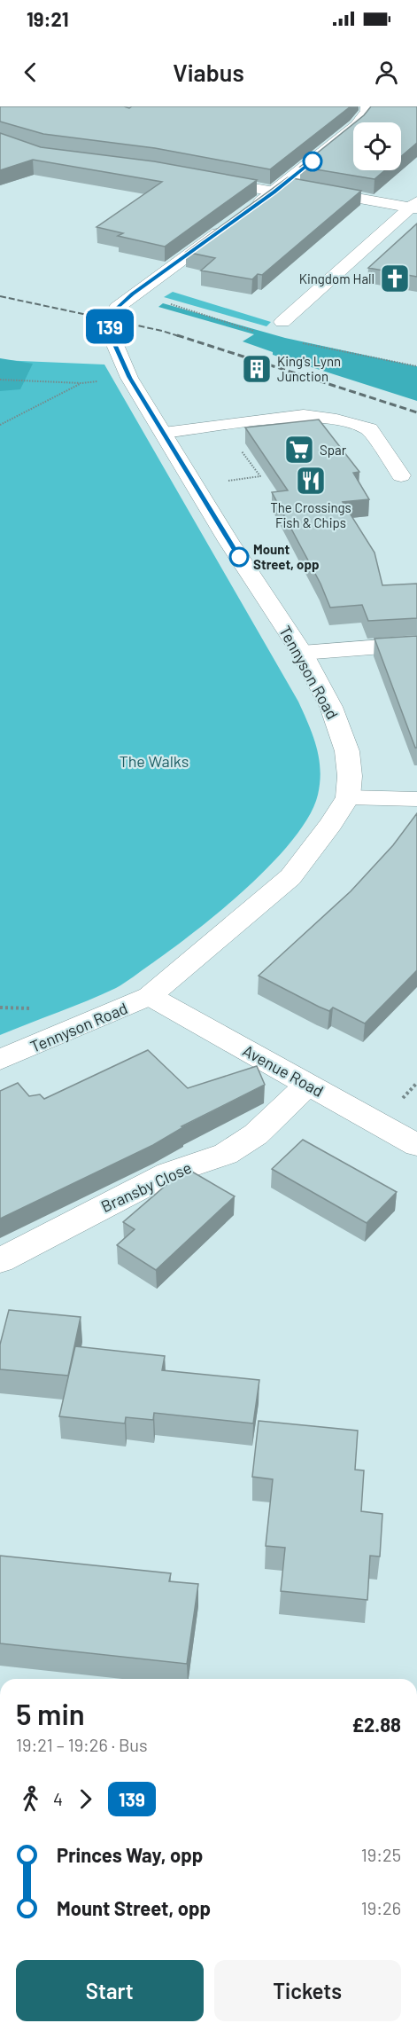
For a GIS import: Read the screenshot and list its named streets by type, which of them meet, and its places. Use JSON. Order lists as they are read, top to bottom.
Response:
{
  "streets": {
    "main road": ["Tennyson Road", "Avenue Road", "Bransby Close"]
  },
  "crossings": [
    ["Tennyson Road", "Avenue Road"],
    ["Avenue Road", "Bransby Close"]
  ],
  "parks": ["The Walks"],
  "places": {
    "church": ["Kingdom Hall"],
    "building": ["King's Lynn Junction"],
    "supermarket": ["Spar"],
    "restaurant": ["The Crossings Fish & Chips"],
    "other": ["Mount Street, opp"]
  },
  "lines": ["bus line 139"],
  "page": {
    "status": "19:21",
    "header": "Viabus",
    "on_map": "139",
    "heading": ["5 min", "19:21 – 19:26 · Bus", "£2.88"],
    "legs": ["4", "139"],
    "list": [
      {
        "name": "Princes Way, opp",
        "value": "19:25"
      },
      {
        "name": "Mount Street, opp",
        "value": "19:26"
      }
    ],
    "buttons": ["Start", "Tickets"]
  }
}
